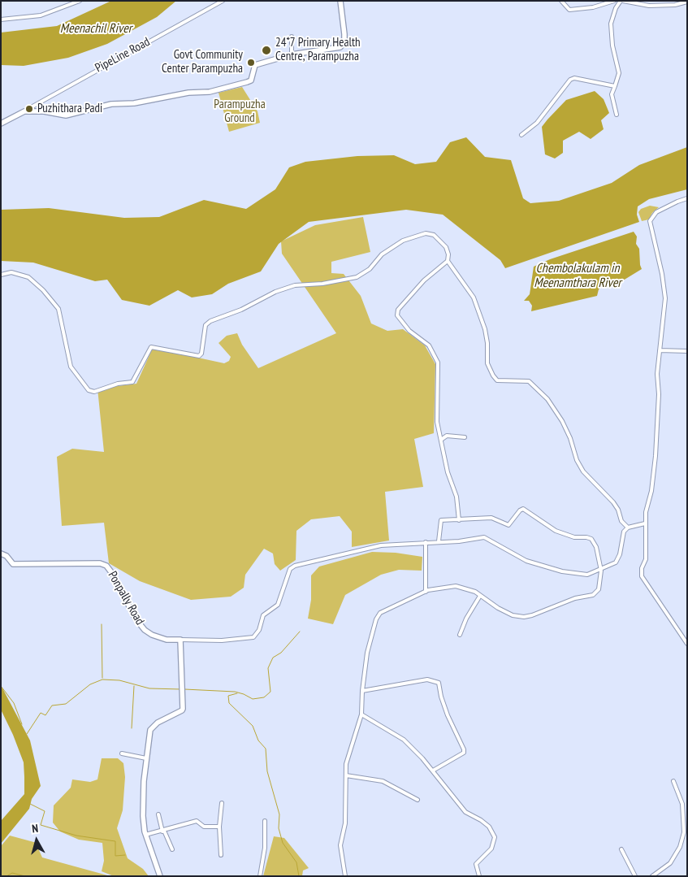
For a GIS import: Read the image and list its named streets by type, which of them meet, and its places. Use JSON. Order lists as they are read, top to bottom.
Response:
{
  "streets": {
    "main road": ["Ponpally Road"],
    "street": ["PipeLine Road"]
  },
  "water": ["Meenachil River", "Chembolakulam in Meenamthara River"],
  "parks": ["Parampuzha Ground"],
  "places": ["24*7 Primary Health Centre, Parampuzha", "Govt Community Center Parampuzha", "Puzhithara Padi"],
  "north": "top"
}
